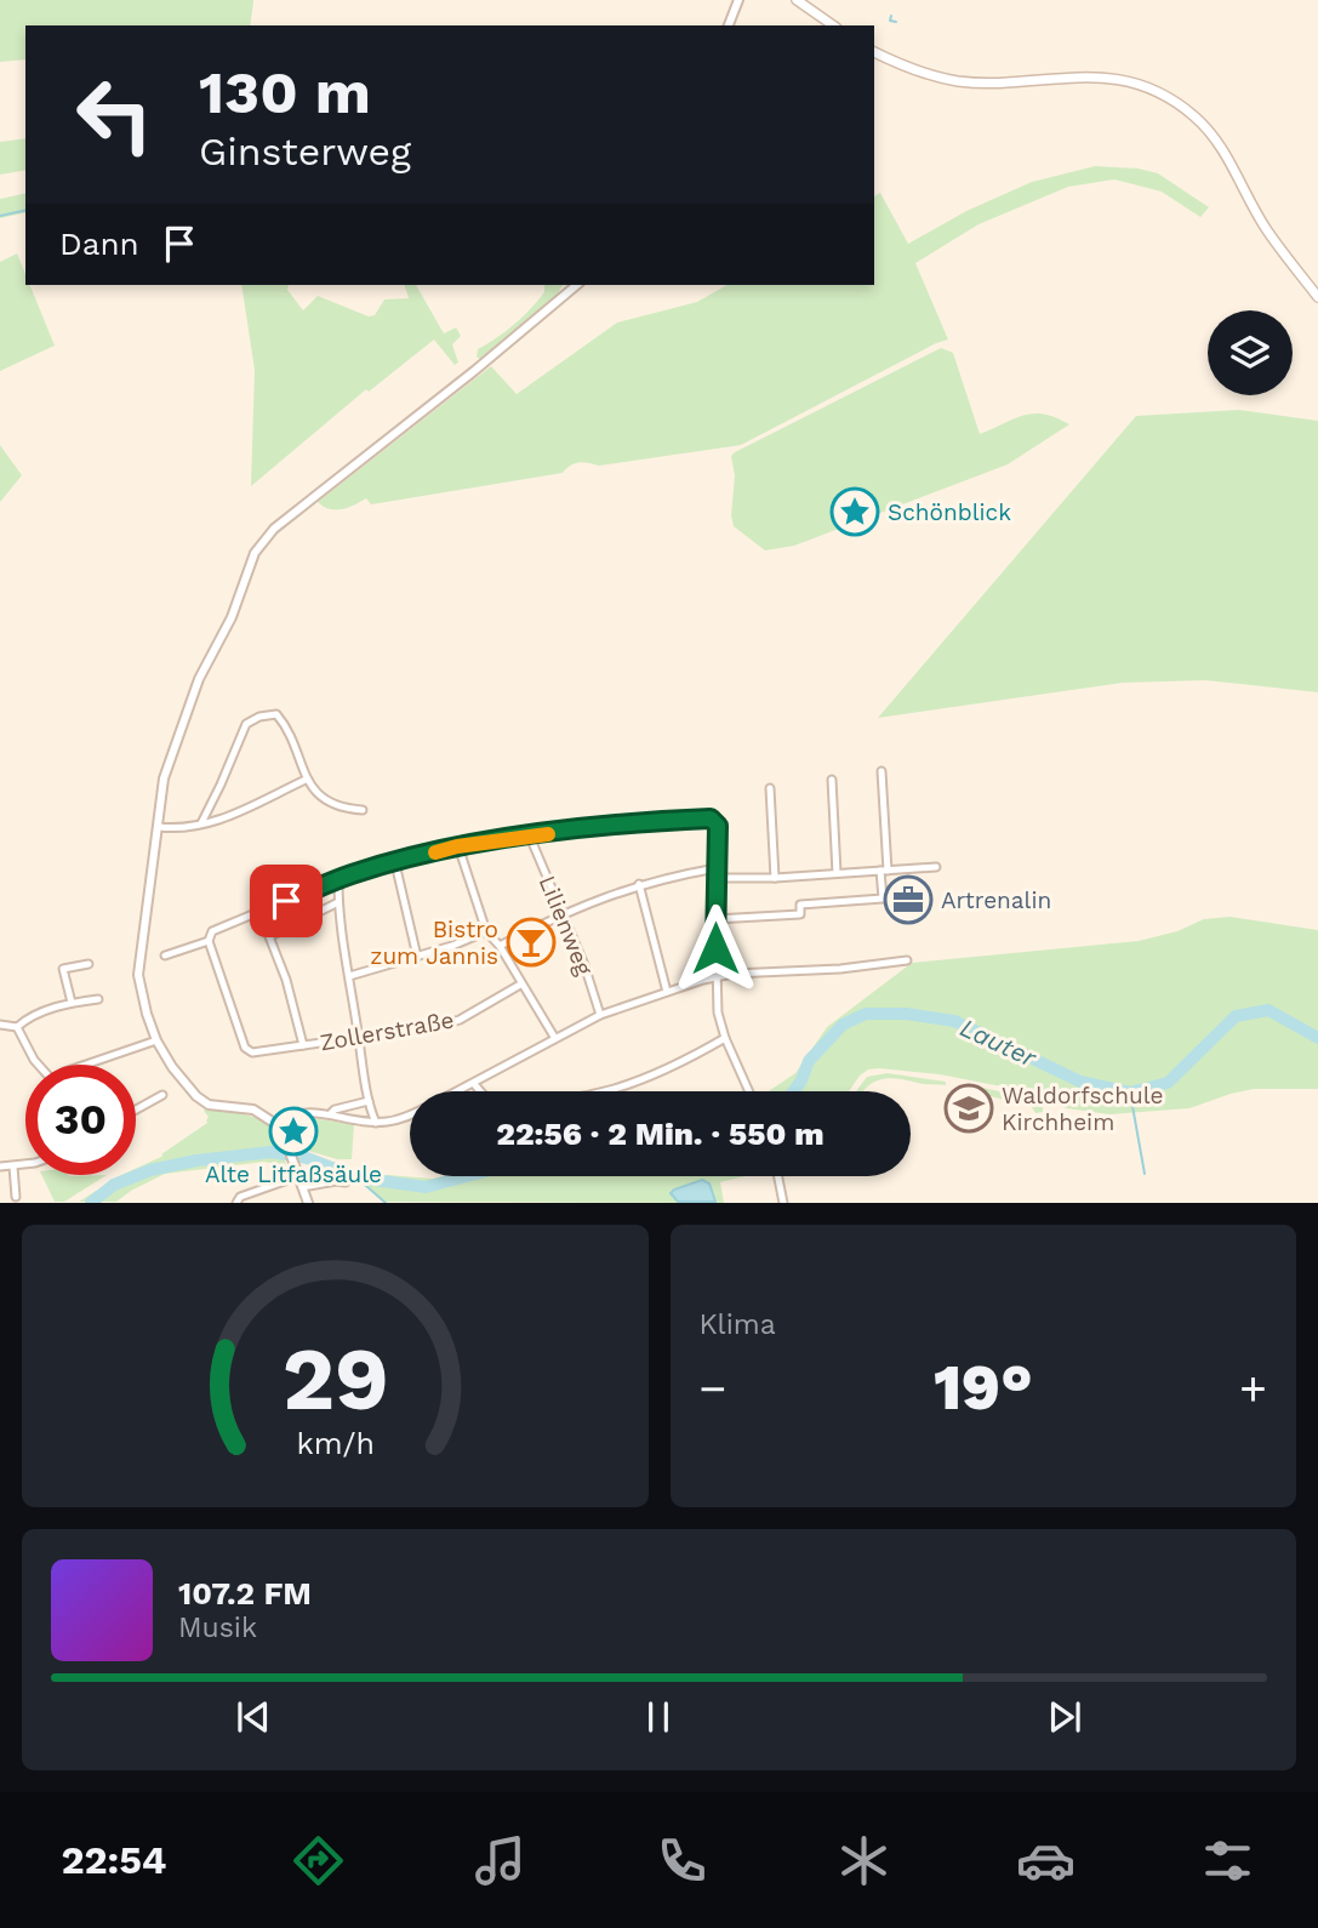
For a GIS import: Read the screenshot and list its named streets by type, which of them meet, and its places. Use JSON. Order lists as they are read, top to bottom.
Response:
{
  "streets": {
    "street": ["Lilienweg", "Zollerstraße"]
  },
  "water": ["Lauter"],
  "places": {
    "place": ["Schönblick", "Alte Litfaßsäule"],
    "office": ["Artrenalin"],
    "bar": ["Bistro zum Jannis"],
    "school or university": ["Waldorfschule Kirchheim"]
  },
  "page": {
    "turn": ["130 m", "Ginsterweg"],
    "then": "Dann",
    "limit": "30",
    "trip": "22:56 · 2 Min. · 550 m",
    "tile": "Klima",
    "heat": ["−", "19°", "+"],
    "song": ["107.2 FM", "Musik"],
    "tabs": "22:54",
    "gauge": ["29", "km/h"]
  }
}
